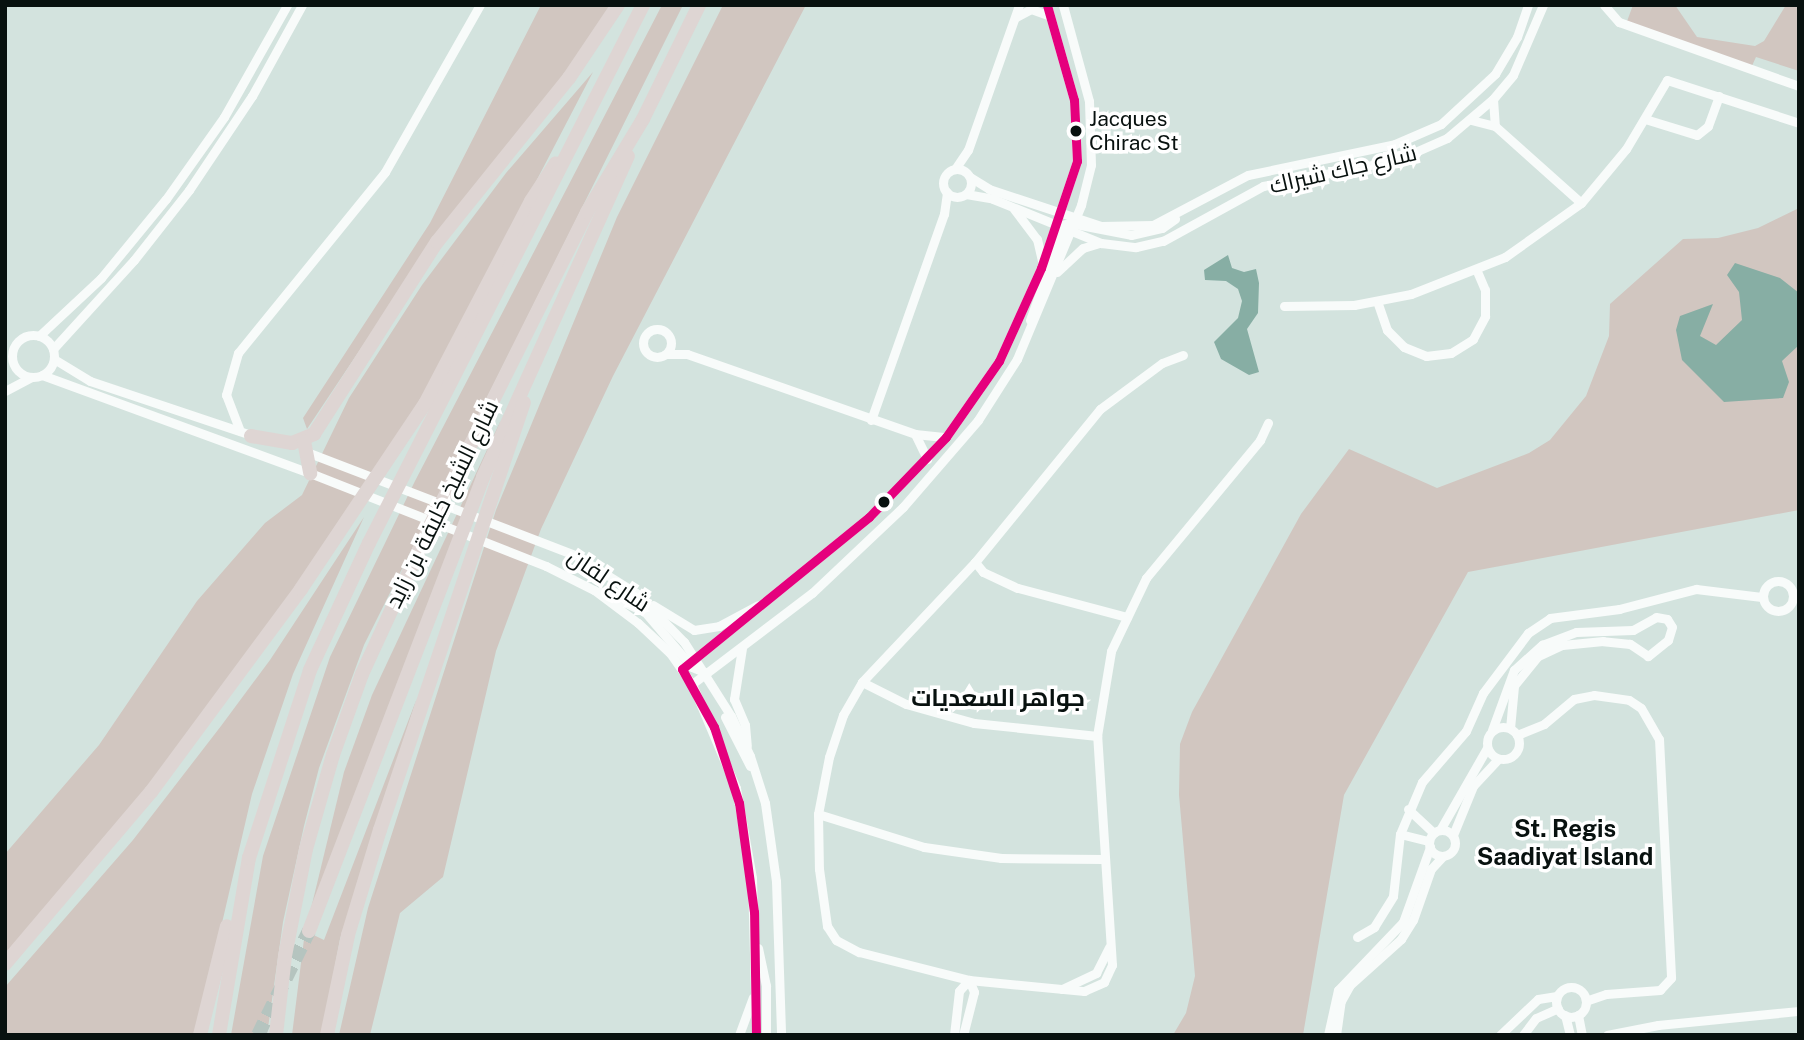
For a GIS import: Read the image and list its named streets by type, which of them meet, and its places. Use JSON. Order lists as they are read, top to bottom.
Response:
{
  "streets": {
    "highway": ["شارع الشيخ خليفة بن زايد"],
    "street": ["شارع جاك شيراك", "شارع لفان"]
  },
  "districts": ["جواهر السعديات", "St. Regis Saadiyat Island"],
  "places": ["Jacques Chirac St"]
}
